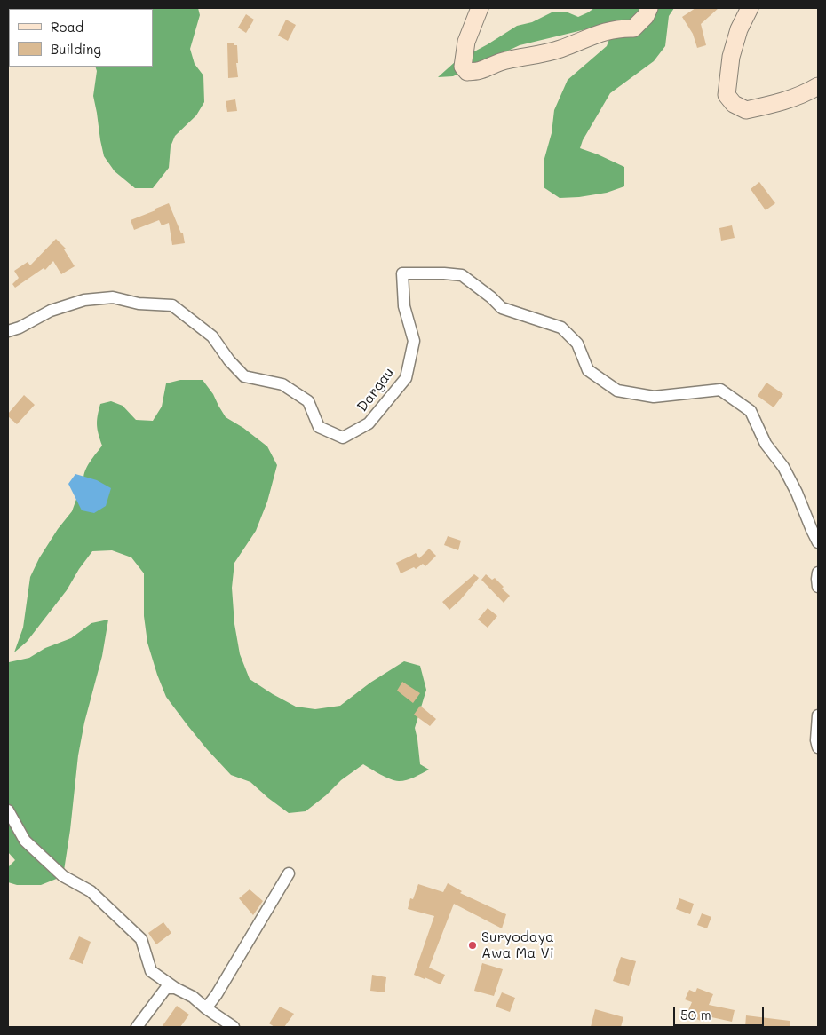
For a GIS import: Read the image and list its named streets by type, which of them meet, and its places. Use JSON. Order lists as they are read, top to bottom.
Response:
{
  "streets": {
    "street": ["Dargau"]
  },
  "places": ["Suryodaya Awa Ma Vi"],
  "legend": ["Road", "Building"],
  "scale_bar": "50 m"
}
